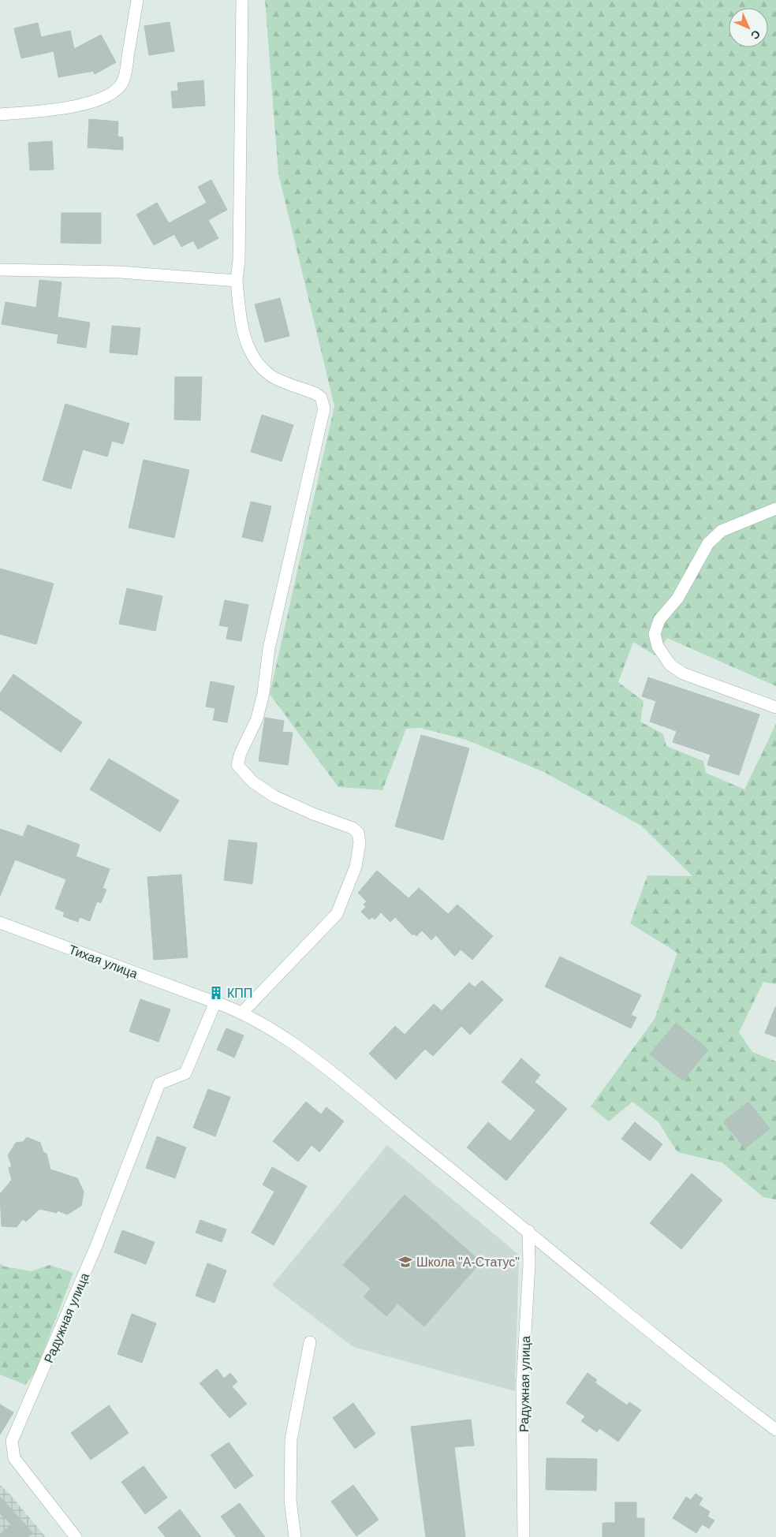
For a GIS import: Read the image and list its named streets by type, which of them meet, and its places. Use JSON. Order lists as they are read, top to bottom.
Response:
{
  "streets": {
    "street": ["Тихая улица", "Радужная улица"]
  },
  "crossings": [
    ["Тихая улица", "Радужная улица"]
  ],
  "places": {
    "building": ["КПП"],
    "school or university": ["Школа \"А-Статус\""]
  },
  "north": "bottom right"
}
